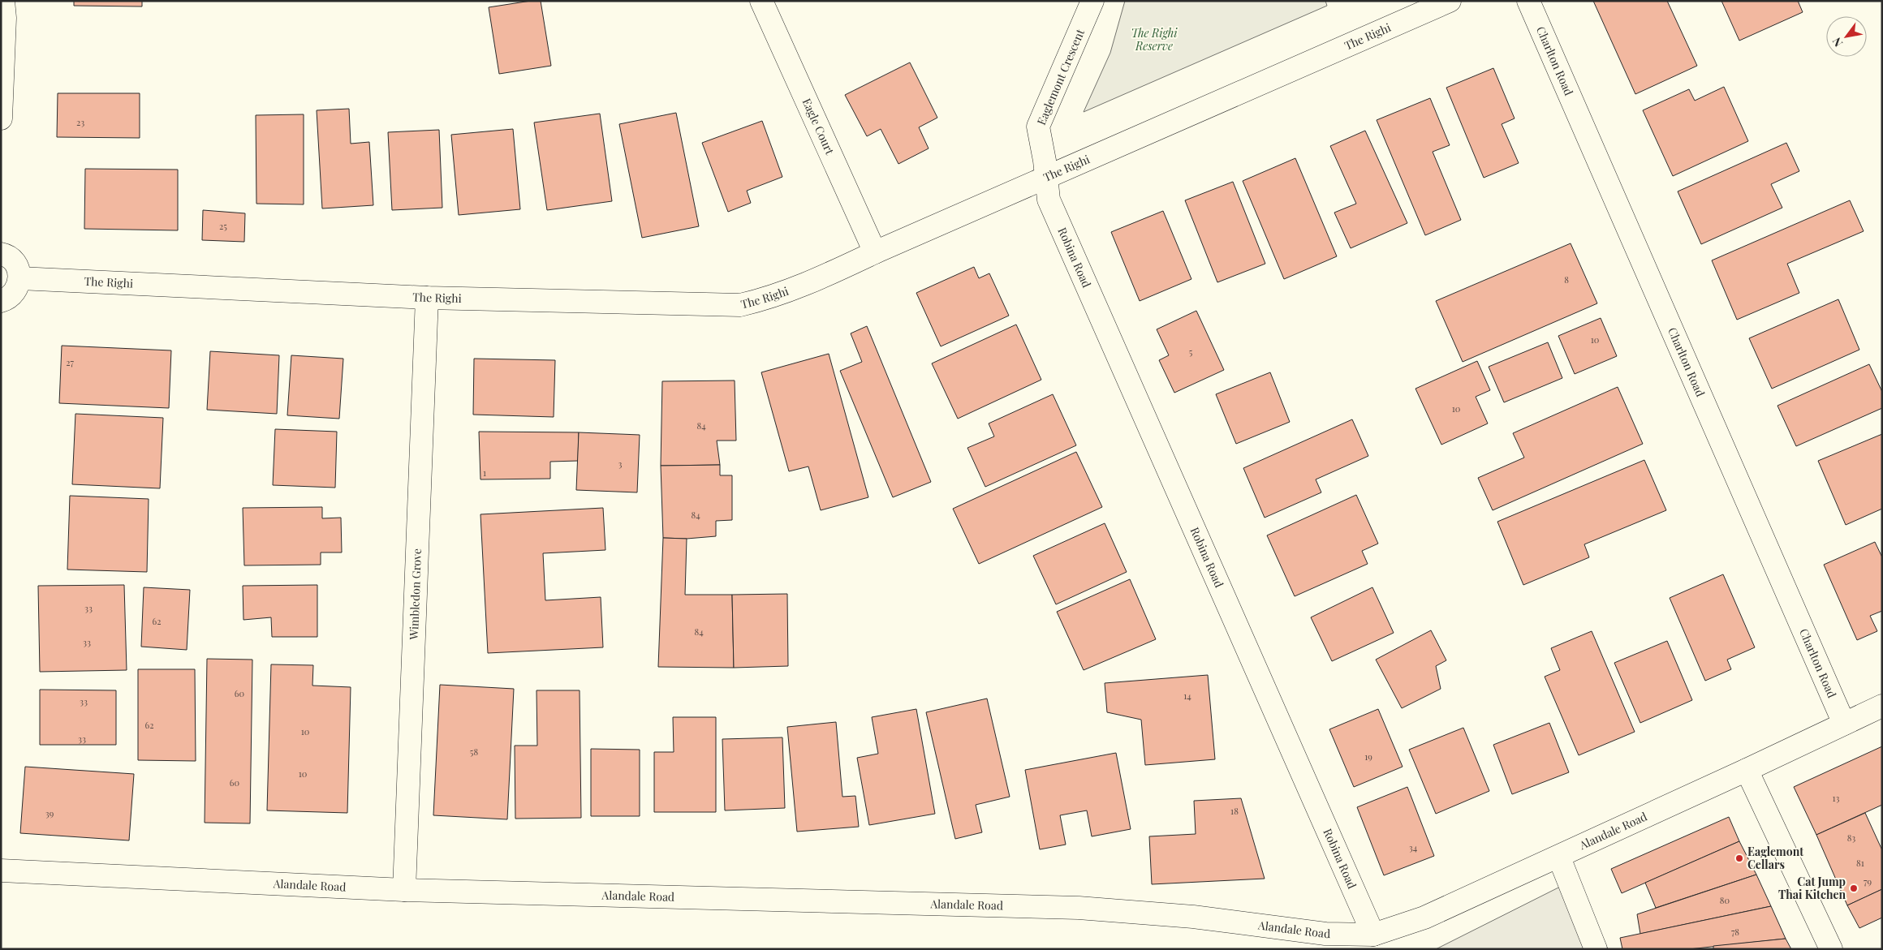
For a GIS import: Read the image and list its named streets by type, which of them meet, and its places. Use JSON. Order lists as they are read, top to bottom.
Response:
{
  "streets": {
    "street": [
      "The Righi",
      "Charlton Road",
      "Eaglemont Crescent",
      "Eagle Court",
      "Robina Road",
      "Wimbledon Grove",
      "Alandale Road"
    ]
  },
  "crossings": [
    ["The Righi", "Eaglemont Crescent"],
    ["The Righi", "Eagle Court"],
    ["The Righi", "Robina Road"],
    ["The Righi", "Wimbledon Grove"],
    ["Charlton Road", "Alandale Road"],
    ["Eaglemont Crescent", "Robina Road"],
    ["Robina Road", "Alandale Road"],
    ["Wimbledon Grove", "Alandale Road"]
  ],
  "parks": ["The Righi Reserve"],
  "places": ["Eaglemont Cellars", "Cat Jump Thai Kitchen"],
  "house_numbers": [
    "23",
    "25",
    "8",
    "10",
    "5",
    "27",
    "10",
    "84",
    "3",
    "1",
    "84",
    "33",
    "62",
    "84",
    "33",
    "60",
    "14",
    "33",
    "62",
    "10",
    "33",
    "58",
    "19",
    "10",
    "60",
    "13",
    "18",
    "39",
    "83",
    "34",
    "81",
    "79",
    "80",
    "78"
  ],
  "north": "bottom left"
}
